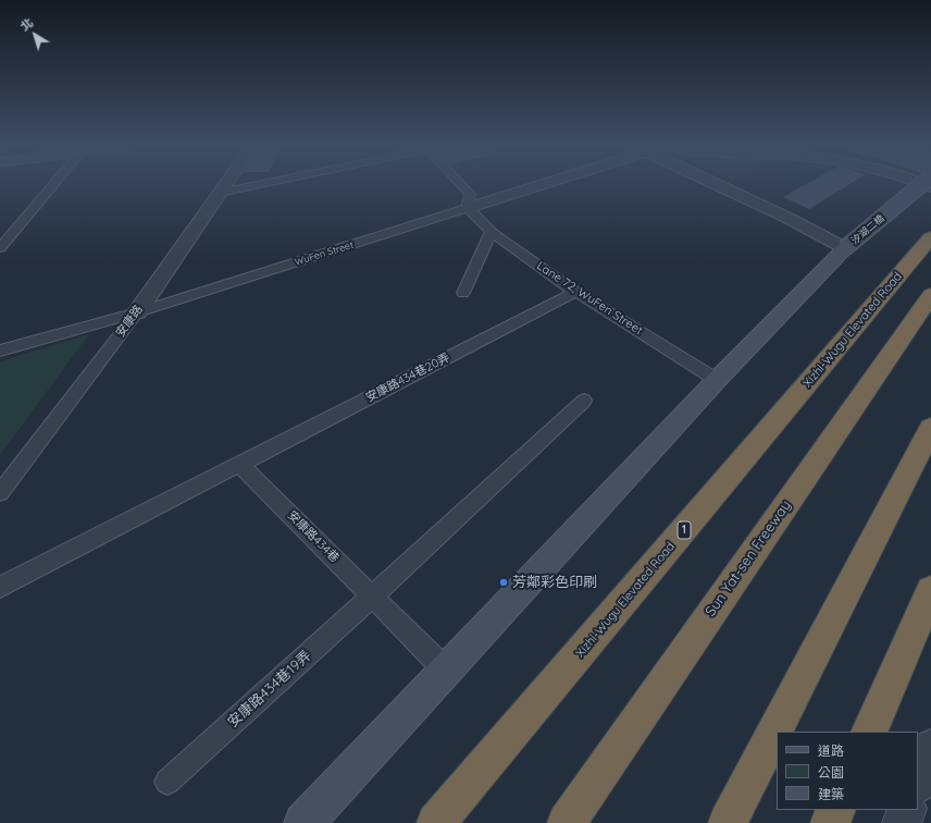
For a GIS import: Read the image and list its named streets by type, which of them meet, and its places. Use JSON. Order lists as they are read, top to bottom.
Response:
{
  "streets": {
    "highway": ["Xizhi-Wugu Elevated Road", "1", "Sun Yat-sen Freeway"],
    "street": ["汐湖二橋", "WuFen Street", "安康路"],
    "lane": [
      "Lane 72, WuFen Street",
      "安康路434巷20弄",
      "安康路434巷",
      "安康路434巷19弄"
    ]
  },
  "crossings": [
    ["汐湖二橋", "Lane 72, WuFen Street"],
    ["汐湖二橋", "安康路434巷"],
    ["WuFen Street", "Lane 72, WuFen Street"],
    ["WuFen Street", "安康路"],
    ["Lane 72, WuFen Street", "安康路434巷20弄"],
    ["安康路434巷20弄", "安康路434巷"],
    ["安康路434巷", "安康路434巷19弄"]
  ],
  "places": ["芳鄰彩色印刷"],
  "legend": ["道路", "公園", "建築"],
  "north": "top left"
}
